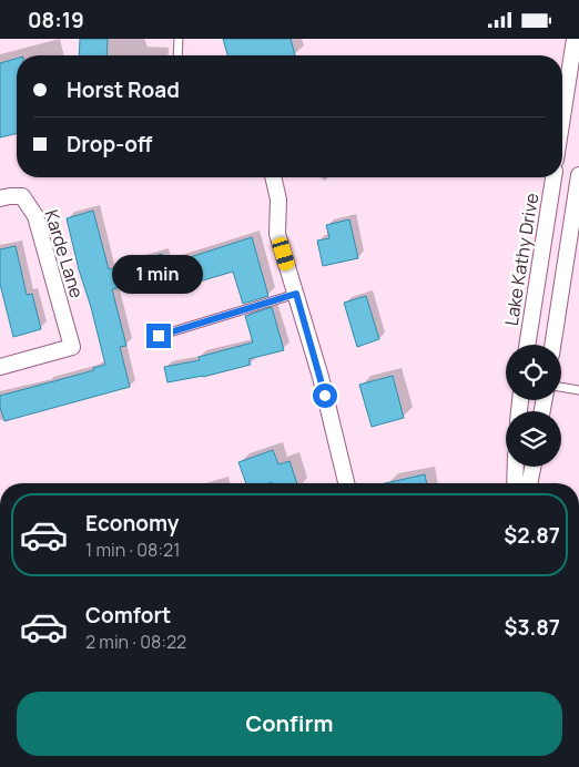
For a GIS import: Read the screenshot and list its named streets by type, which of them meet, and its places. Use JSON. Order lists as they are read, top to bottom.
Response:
{
  "streets": {
    "street": ["Karde Lane", "Lake Kathy Drive"]
  },
  "page": {
    "status": "08:19",
    "banner": ["Horst Road", "Drop-off"],
    "bubble": "1 min",
    "list": [
      {
        "name": "Economy",
        "note": "1 min · 08:21",
        "value": "$2.87"
      },
      {
        "name": "Comfort",
        "note": "2 min · 08:22",
        "value": "$3.87"
      }
    ],
    "buttons": "Confirm"
  }
}
